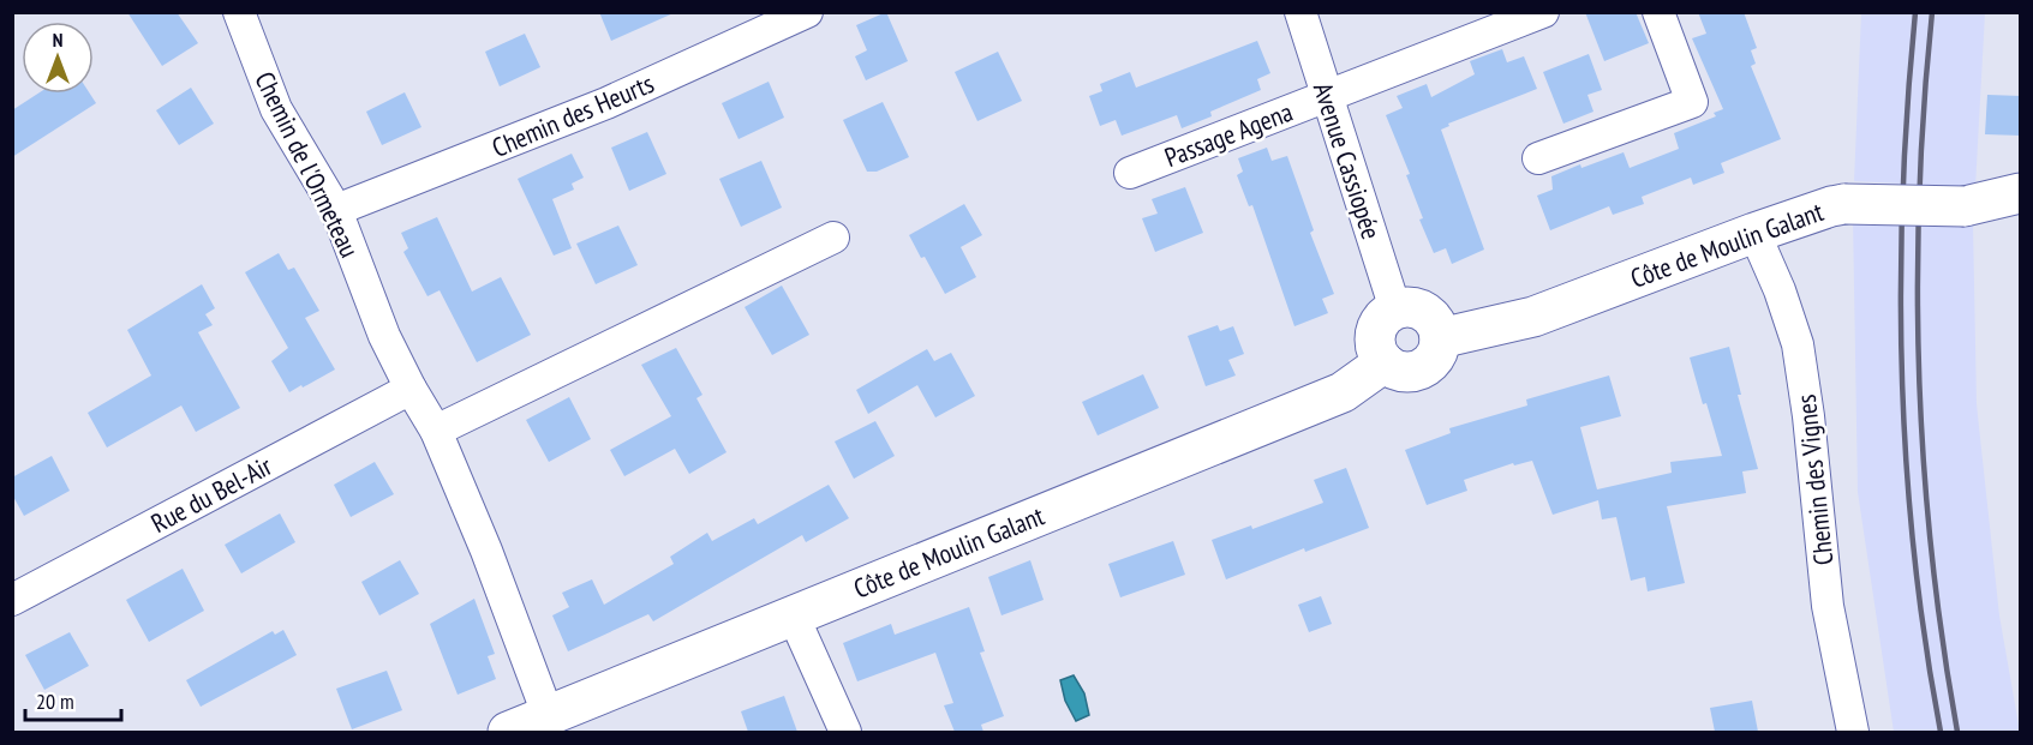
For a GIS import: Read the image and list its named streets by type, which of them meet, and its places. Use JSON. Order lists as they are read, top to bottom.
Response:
{
  "streets": {
    "street": [
      "Chemin des Heurts",
      "Passage Agena",
      "Avenue Cassiopée",
      "Chemin de l'Ormeteau",
      "Côte de Moulin Galant",
      "Chemin des Vignes",
      "Rue du Bel-Air"
    ]
  },
  "crossings": [
    ["Chemin des Heurts", "Chemin de l'Ormeteau"],
    ["Passage Agena", "Avenue Cassiopée"],
    ["Avenue Cassiopée", "Côte de Moulin Galant"],
    ["Chemin de l'Ormeteau", "Côte de Moulin Galant"],
    ["Chemin de l'Ormeteau", "Rue du Bel-Air"],
    ["Côte de Moulin Galant", "Chemin des Vignes"]
  ],
  "scale_bar": "20 m",
  "north": "top"
}
